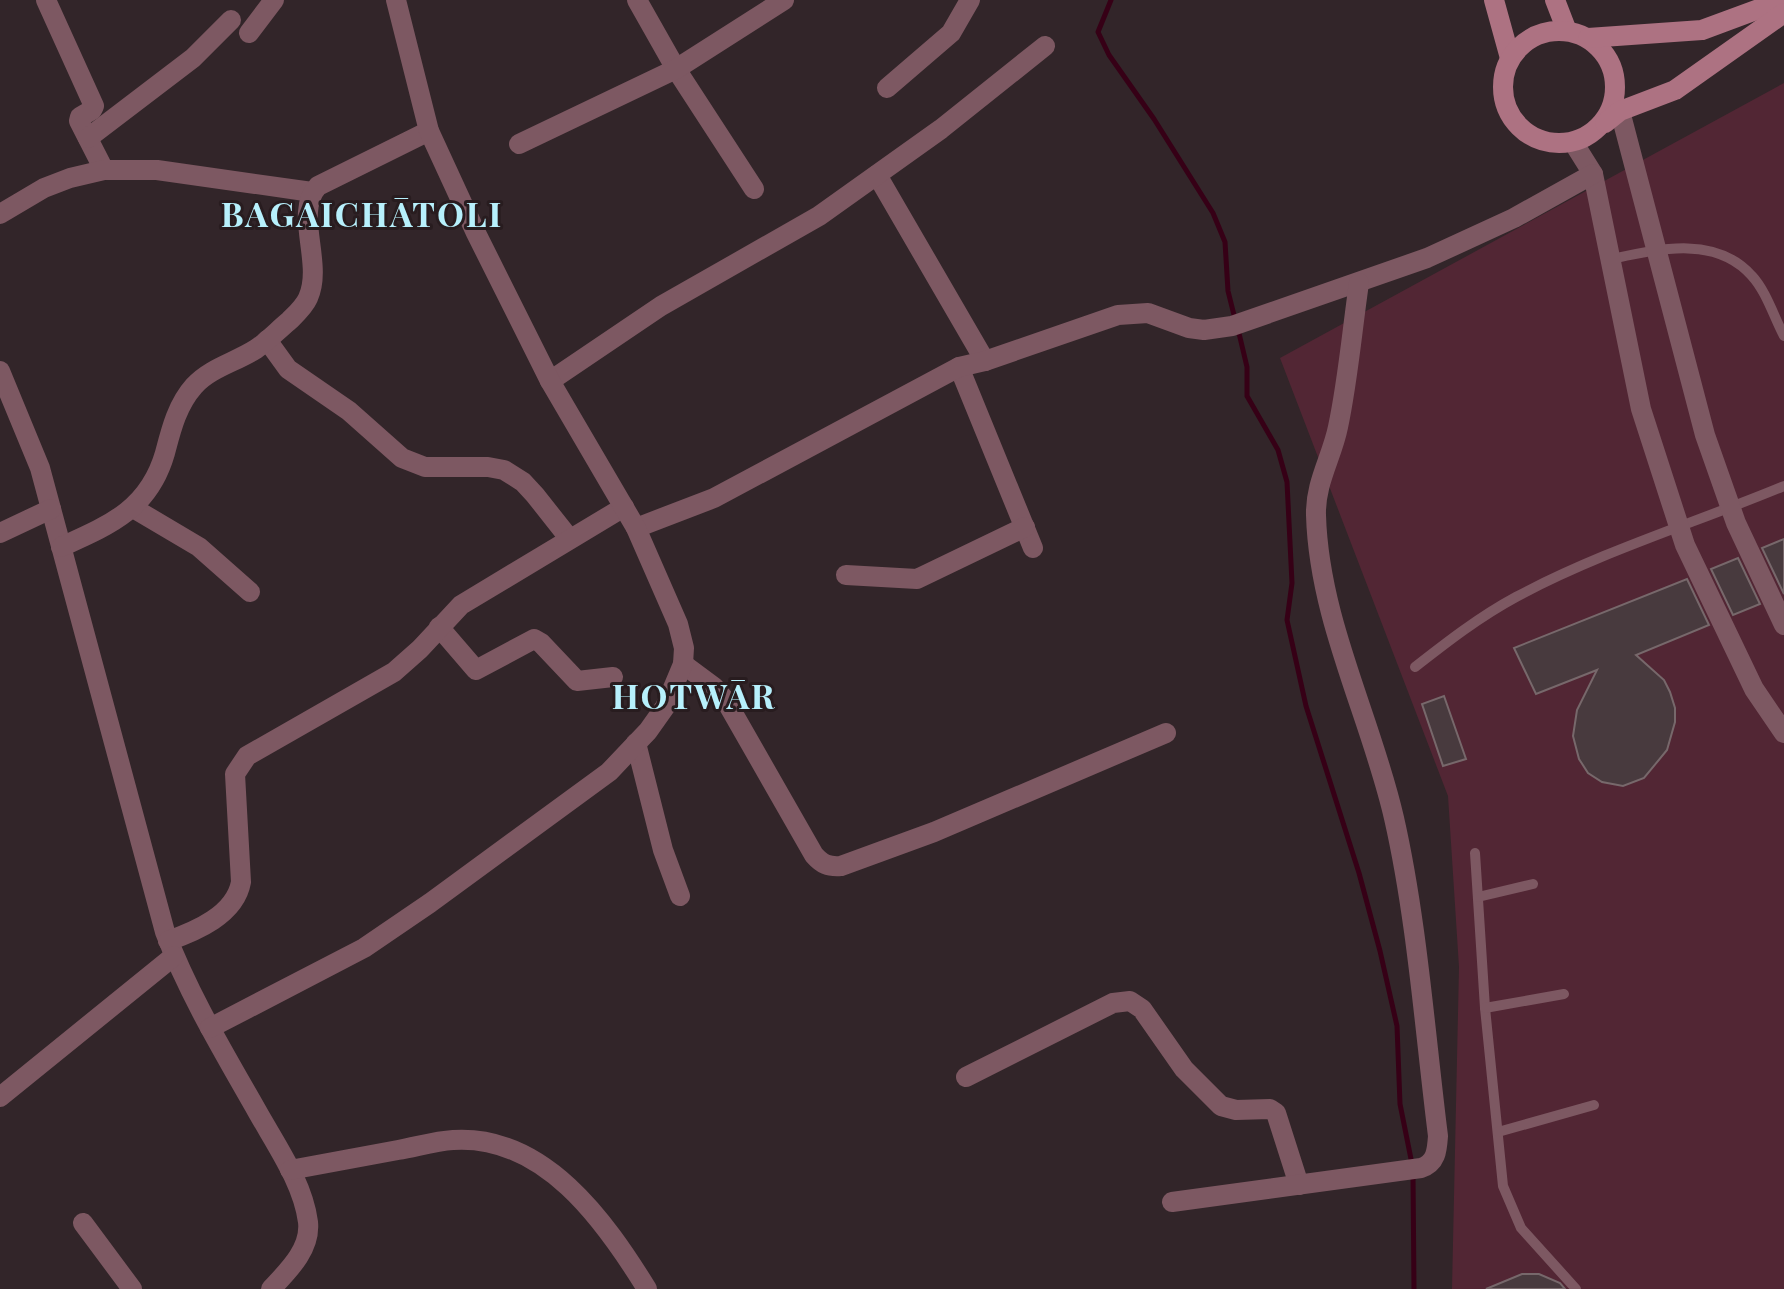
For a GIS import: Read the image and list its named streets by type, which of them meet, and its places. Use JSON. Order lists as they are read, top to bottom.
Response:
{
  "districts": ["BAGAICHĀTOLI", "HOTWĀR"]
}
